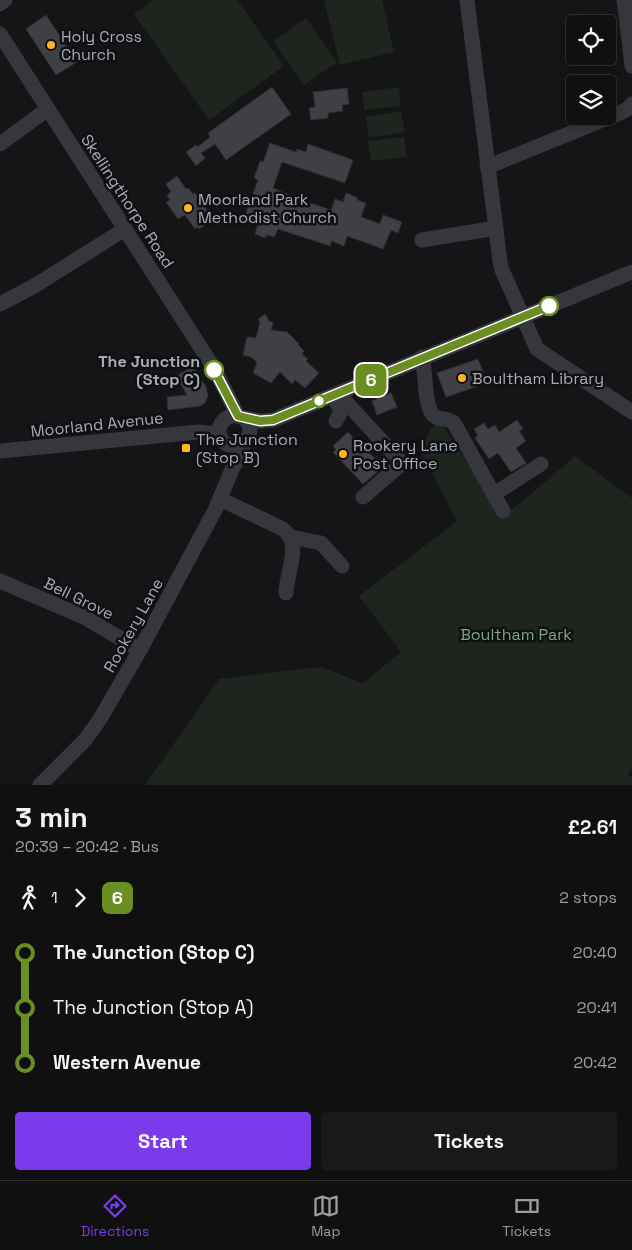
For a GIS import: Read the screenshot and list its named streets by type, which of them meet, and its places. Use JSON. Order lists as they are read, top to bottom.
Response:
{
  "streets": {
    "street": [
      "Skellingthorpe Road",
      "Moorland Avenue",
      "Bell Grove",
      "Rookery Lane"
    ]
  },
  "crossings": [
    ["Skellingthorpe Road", "Moorland Avenue"],
    ["Bell Grove", "Rookery Lane"]
  ],
  "parks": ["Boultham Park"],
  "places": {
    "other": [
      "Holy Cross Church",
      "Moorland Park Methodist Church",
      "The Junction (Stop C)",
      "Boultham Library",
      "Rookery Lane Post Office"
    ],
    "transit": ["The Junction (Stop B)"]
  },
  "lines": ["bus line 6"],
  "page": {
    "on_map": "6",
    "heading": ["3 min", "20:39 – 20:42 · Bus", "£2.61"],
    "legs": ["1", "6", "2 stops"],
    "list": [
      {
        "name": "The Junction (Stop C)",
        "value": "20:40"
      },
      {
        "name": "The Junction (Stop A)",
        "value": "20:41"
      },
      {
        "name": "Western Avenue",
        "value": "20:42"
      }
    ],
    "buttons": ["Start", "Tickets"],
    "tabs": ["Directions", "Map", "Tickets"]
  }
}
